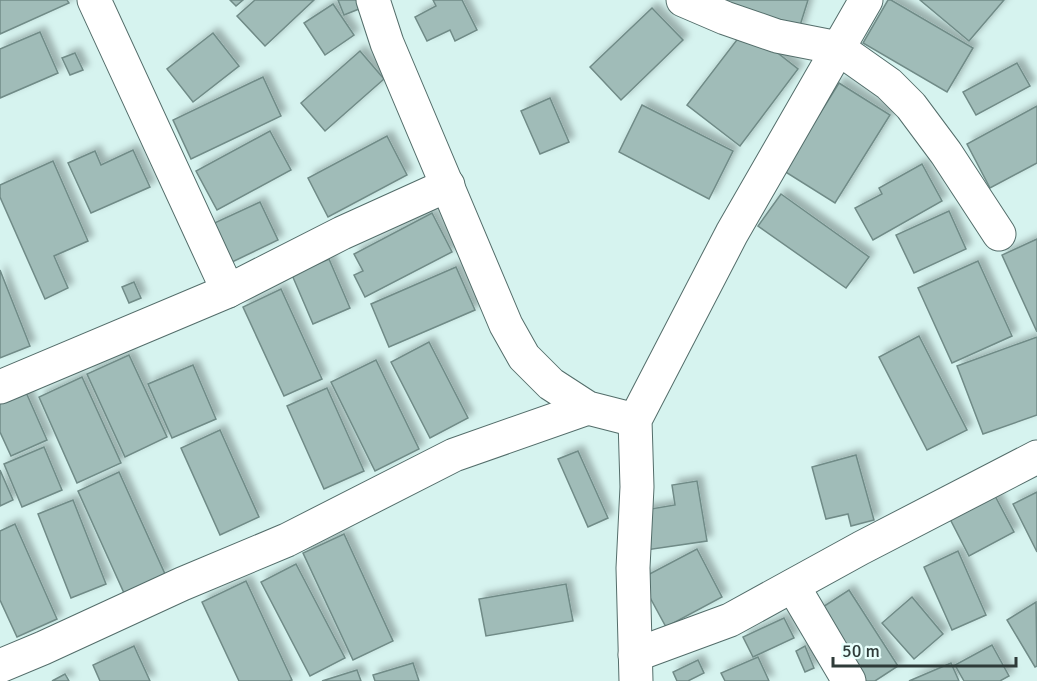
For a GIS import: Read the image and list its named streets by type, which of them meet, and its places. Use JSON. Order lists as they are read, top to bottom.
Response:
{
  "scale_bar": "50 m"
}
